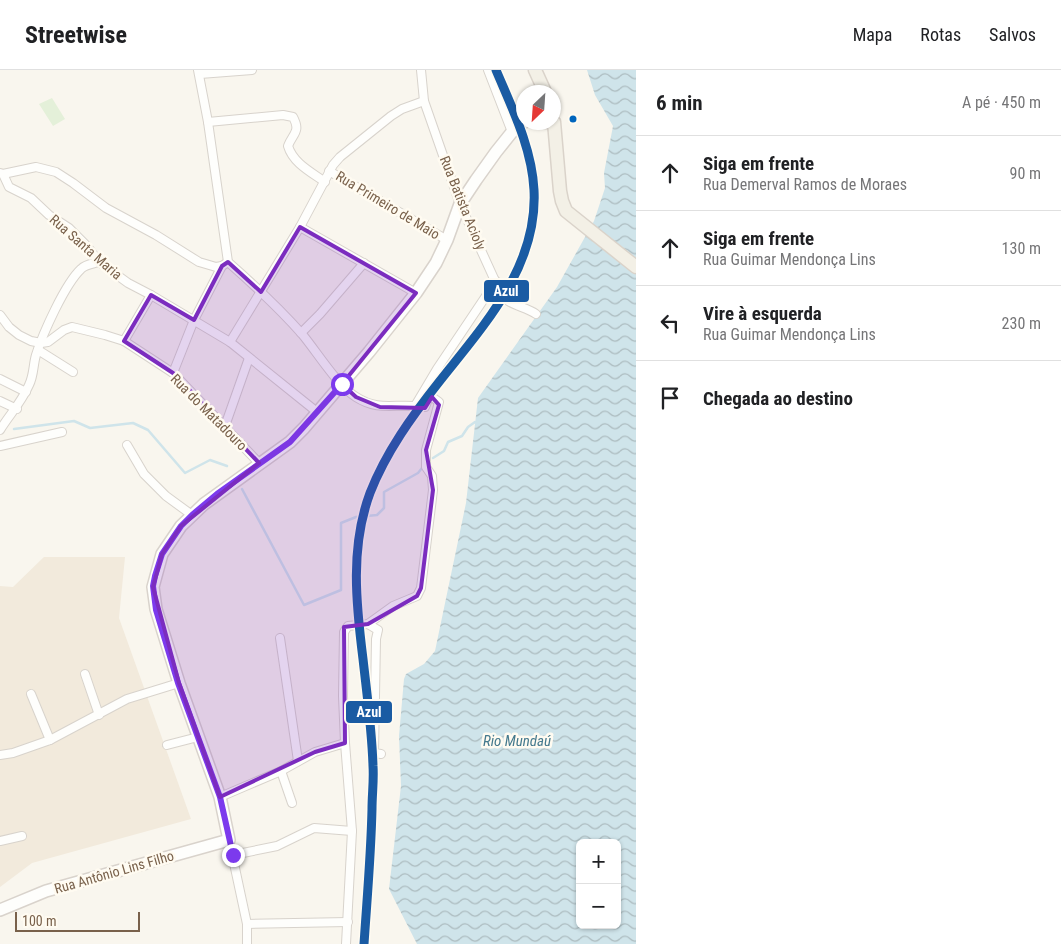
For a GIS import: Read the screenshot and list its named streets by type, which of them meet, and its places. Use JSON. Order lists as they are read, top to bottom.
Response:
{
  "streets": {
    "street": [
      "Rua Batista Acioly",
      "Rua Primeiro de Maio",
      "Rua Santa Maria",
      "Rua do Matadouro",
      "Rua Antônio Lins Filho"
    ]
  },
  "water": ["Rio Mundaú"],
  "lines": ["transit line Azul"],
  "scale_bar": "100 m",
  "north": "bottom left",
  "page": {
    "header": "Streetwise",
    "nav": ["Mapa", "Rotas", "Salvos"],
    "heading": ["6 min", "A pé · 450 m"],
    "list": [
      ["Siga em frente", "Rua Demerval Ramos de Moraes", "90 m"],
      ["Siga em frente", "Rua Guimar Mendonça Lins", "130 m"],
      ["Vire à esquerda", "Rua Guimar Mendonça Lins", "230 m"],
      "Chegada ao destino"
    ],
    "map_buttons": ["+", "−"],
    "scale": "100 m"
  }
}
